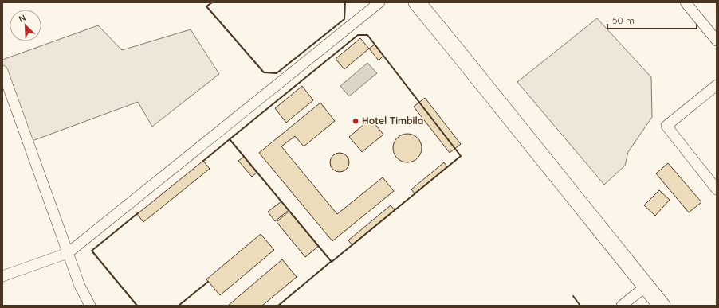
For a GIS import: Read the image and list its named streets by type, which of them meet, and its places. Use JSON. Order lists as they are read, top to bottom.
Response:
{
  "places": ["Hotel Timbila"],
  "scale_bar": "50 m",
  "north": "top left"
}
